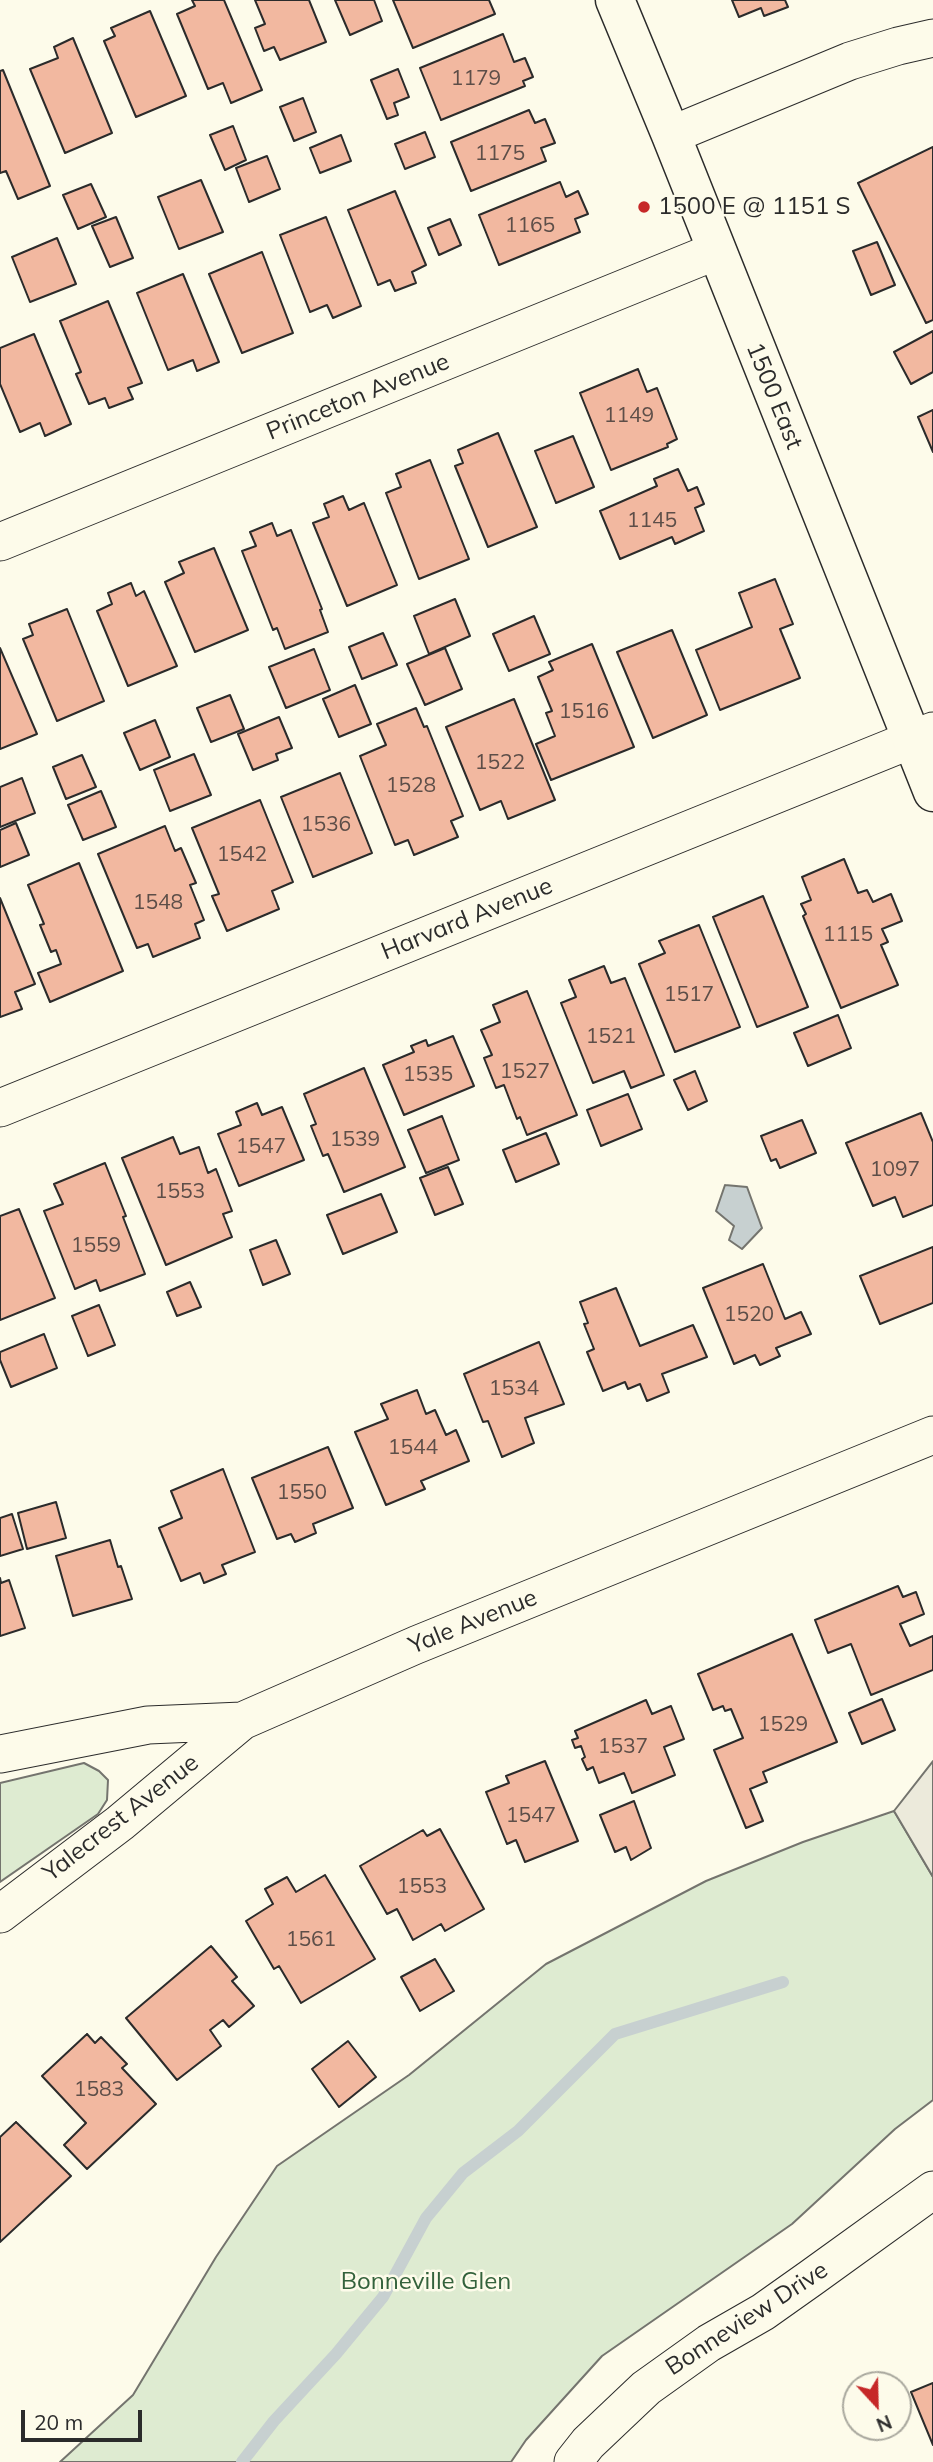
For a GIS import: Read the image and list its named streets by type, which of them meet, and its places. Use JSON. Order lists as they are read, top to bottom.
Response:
{
  "streets": {
    "street": [
      "1500 East",
      "Princeton Avenue",
      "Harvard Avenue",
      "Yale Avenue",
      "Yalecrest Avenue",
      "Bonneview Drive"
    ]
  },
  "crossings": [
    ["1500 East", "Princeton Avenue"],
    ["1500 East", "Harvard Avenue"],
    ["Yale Avenue", "Yalecrest Avenue"]
  ],
  "parks": ["Bonneville Glen"],
  "places": ["1500 E @ 1151 S"],
  "house_numbers": [
    "1179",
    "1175",
    "1165",
    "1149",
    "1145",
    "1516",
    "1522",
    "1528",
    "1536",
    "1542",
    "1548",
    "1115",
    "1517",
    "1521",
    "1527",
    "1535",
    "1539",
    "1547",
    "1097",
    "1553",
    "1559",
    "1520",
    "1534",
    "1544",
    "1550",
    "1529",
    "1537",
    "1547",
    "1553",
    "1561",
    "1583"
  ],
  "scale_bar": "20 m",
  "north": "bottom"
}
